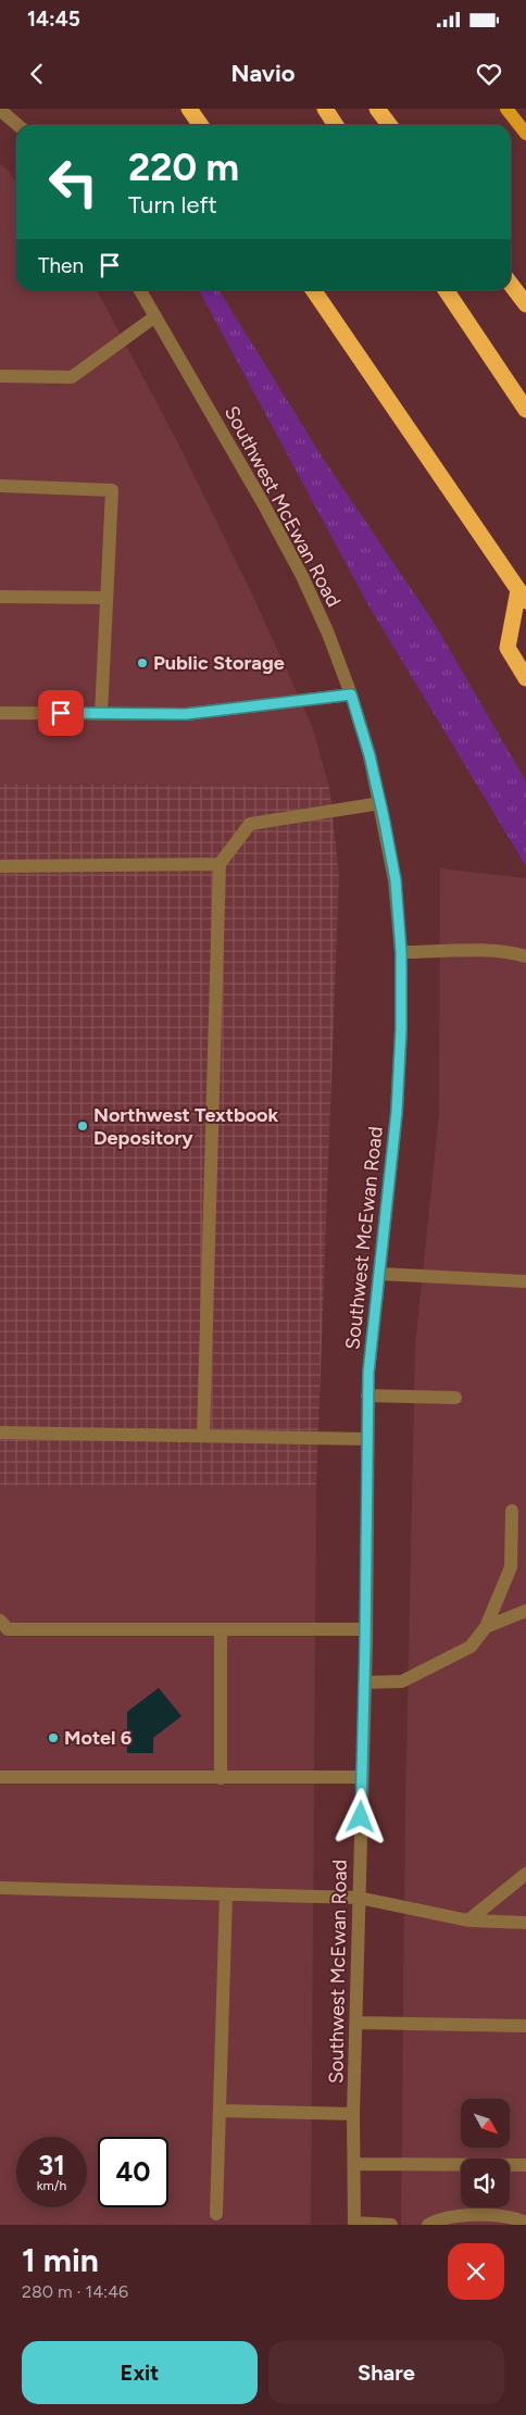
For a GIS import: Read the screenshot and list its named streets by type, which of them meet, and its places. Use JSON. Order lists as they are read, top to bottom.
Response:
{
  "streets": {
    "street": ["Southwest McEwan Road"]
  },
  "places": ["Public Storage", "Northwest Textbook Depository", "Motel 6"],
  "north": "bottom right",
  "page": {
    "status": "14:45",
    "header": "Navio",
    "turn": ["220 m", "Turn left"],
    "then": "Then",
    "speed": "31 km/h",
    "limit": "40",
    "heading": ["1 min", "280 m · 14:46"],
    "buttons": ["Exit", "Share"]
  }
}
